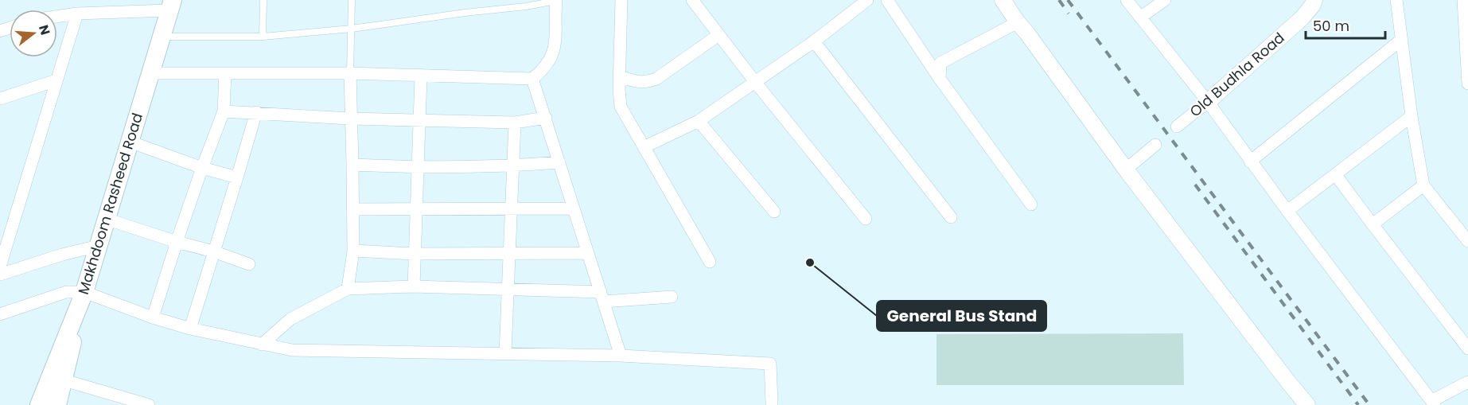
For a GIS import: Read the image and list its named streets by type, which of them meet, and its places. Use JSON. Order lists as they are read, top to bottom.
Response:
{
  "streets": {
    "main road": ["Makhdoom Rasheed Road"],
    "street": ["Old Budhla Road"]
  },
  "places": ["General Bus Stand"],
  "scale_bar": "50 m",
  "north": "right"
}
